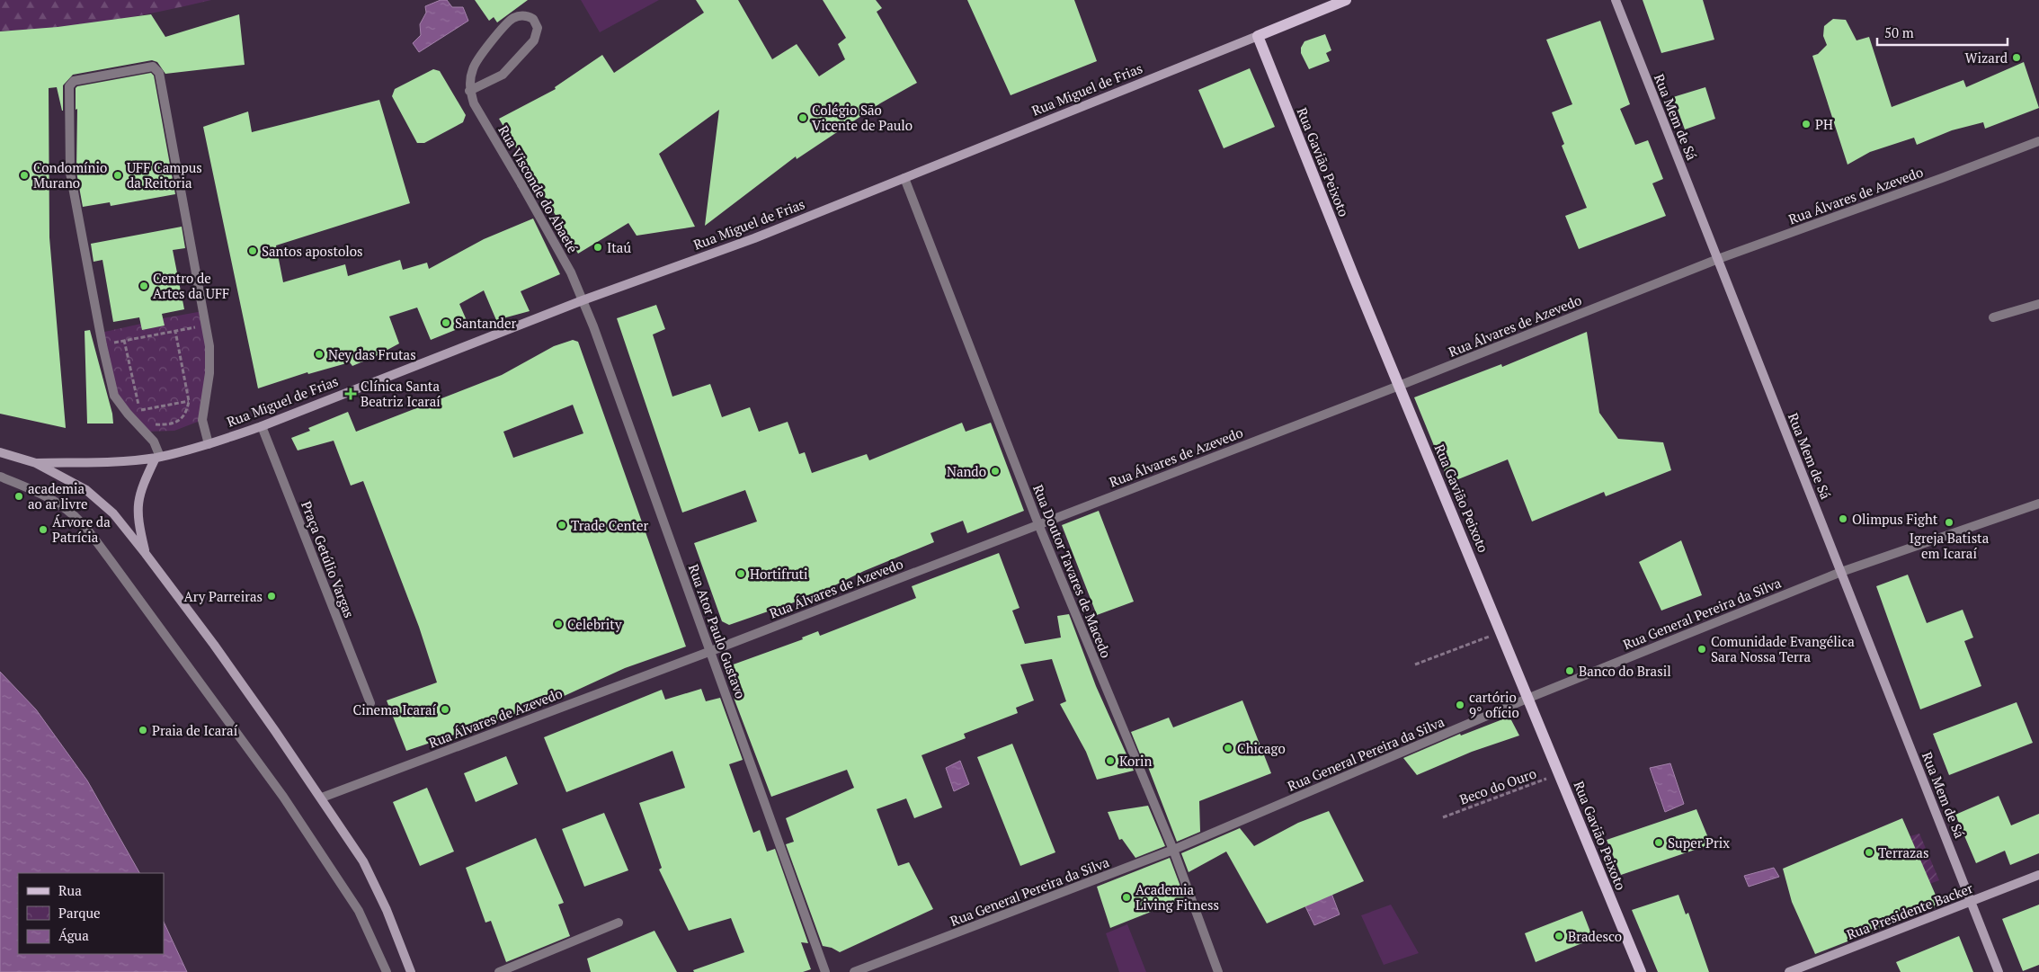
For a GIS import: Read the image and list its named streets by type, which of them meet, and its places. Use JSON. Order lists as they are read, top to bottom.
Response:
{
  "streets": {
    "main road": [
      "Rua Miguel de Frias",
      "Rua Mem de Sá",
      "Rua Gavião Peixoto",
      "Rua Presidente Backer"
    ],
    "street": [
      "Rua Visconde do Abaeté",
      "Rua Álvares de Azevedo",
      "Praça Getúlio Vargas",
      "Rua Doutor Tavares de Macedo",
      "Rua General Pereira da Silva",
      "Rua Ator Paulo Gustavo"
    ],
    "path": ["Beco do Ouro"]
  },
  "crossings": [
    ["Rua Miguel de Frias", "Rua Gavião Peixoto"],
    ["Rua Miguel de Frias", "Rua Visconde do Abaeté"],
    ["Rua Miguel de Frias", "Praça Getúlio Vargas"],
    ["Rua Miguel de Frias", "Rua Doutor Tavares de Macedo"],
    ["Rua Miguel de Frias", "Rua Ator Paulo Gustavo"],
    ["Rua Mem de Sá", "Rua Álvares de Azevedo"],
    ["Rua Mem de Sá", "Rua General Pereira da Silva"],
    ["Rua Mem de Sá", "Rua Presidente Backer"],
    ["Rua Gavião Peixoto", "Rua Álvares de Azevedo"],
    ["Rua Gavião Peixoto", "Rua General Pereira da Silva"],
    ["Rua Gavião Peixoto", "Beco do Ouro"],
    ["Rua Visconde do Abaeté", "Rua Ator Paulo Gustavo"],
    ["Rua Álvares de Azevedo", "Rua Doutor Tavares de Macedo"],
    ["Rua Álvares de Azevedo", "Rua Ator Paulo Gustavo"],
    ["Rua Doutor Tavares de Macedo", "Rua General Pereira da Silva"]
  ],
  "places": {
    "other": [
      "Wizard",
      "Colégio São Vicente de Paulo",
      "PH",
      "Condomínio Murano",
      "UFF Campus da Reitoria",
      "Itaú",
      "Santos apostolos",
      "Centro de Artes da UFF",
      "Santander",
      "Ney das Frutas",
      "Nando",
      "academia ao ar livre",
      "Olimpus Fight",
      "Igreja Batista em Icaraí",
      "Trade Center",
      "Árvore da Patrícia",
      "Hortifruti",
      "Ary Parreiras",
      "Celebrity",
      "Comunidade Evangélica Sara Nossa Terra",
      "Banco do Brasil",
      "cartório 9° ofício",
      "Cinema Icaraí",
      "Praia de Icaraí",
      "Chicago",
      "Korin",
      "Super Prix",
      "Terrazas",
      "Academia Living Fitness",
      "Bradesco"
    ],
    "health": ["Clínica Santa Beatriz Icaraí"]
  },
  "legend": ["Rua", "Parque", "Água"],
  "scale_bar": "50 m"
}
